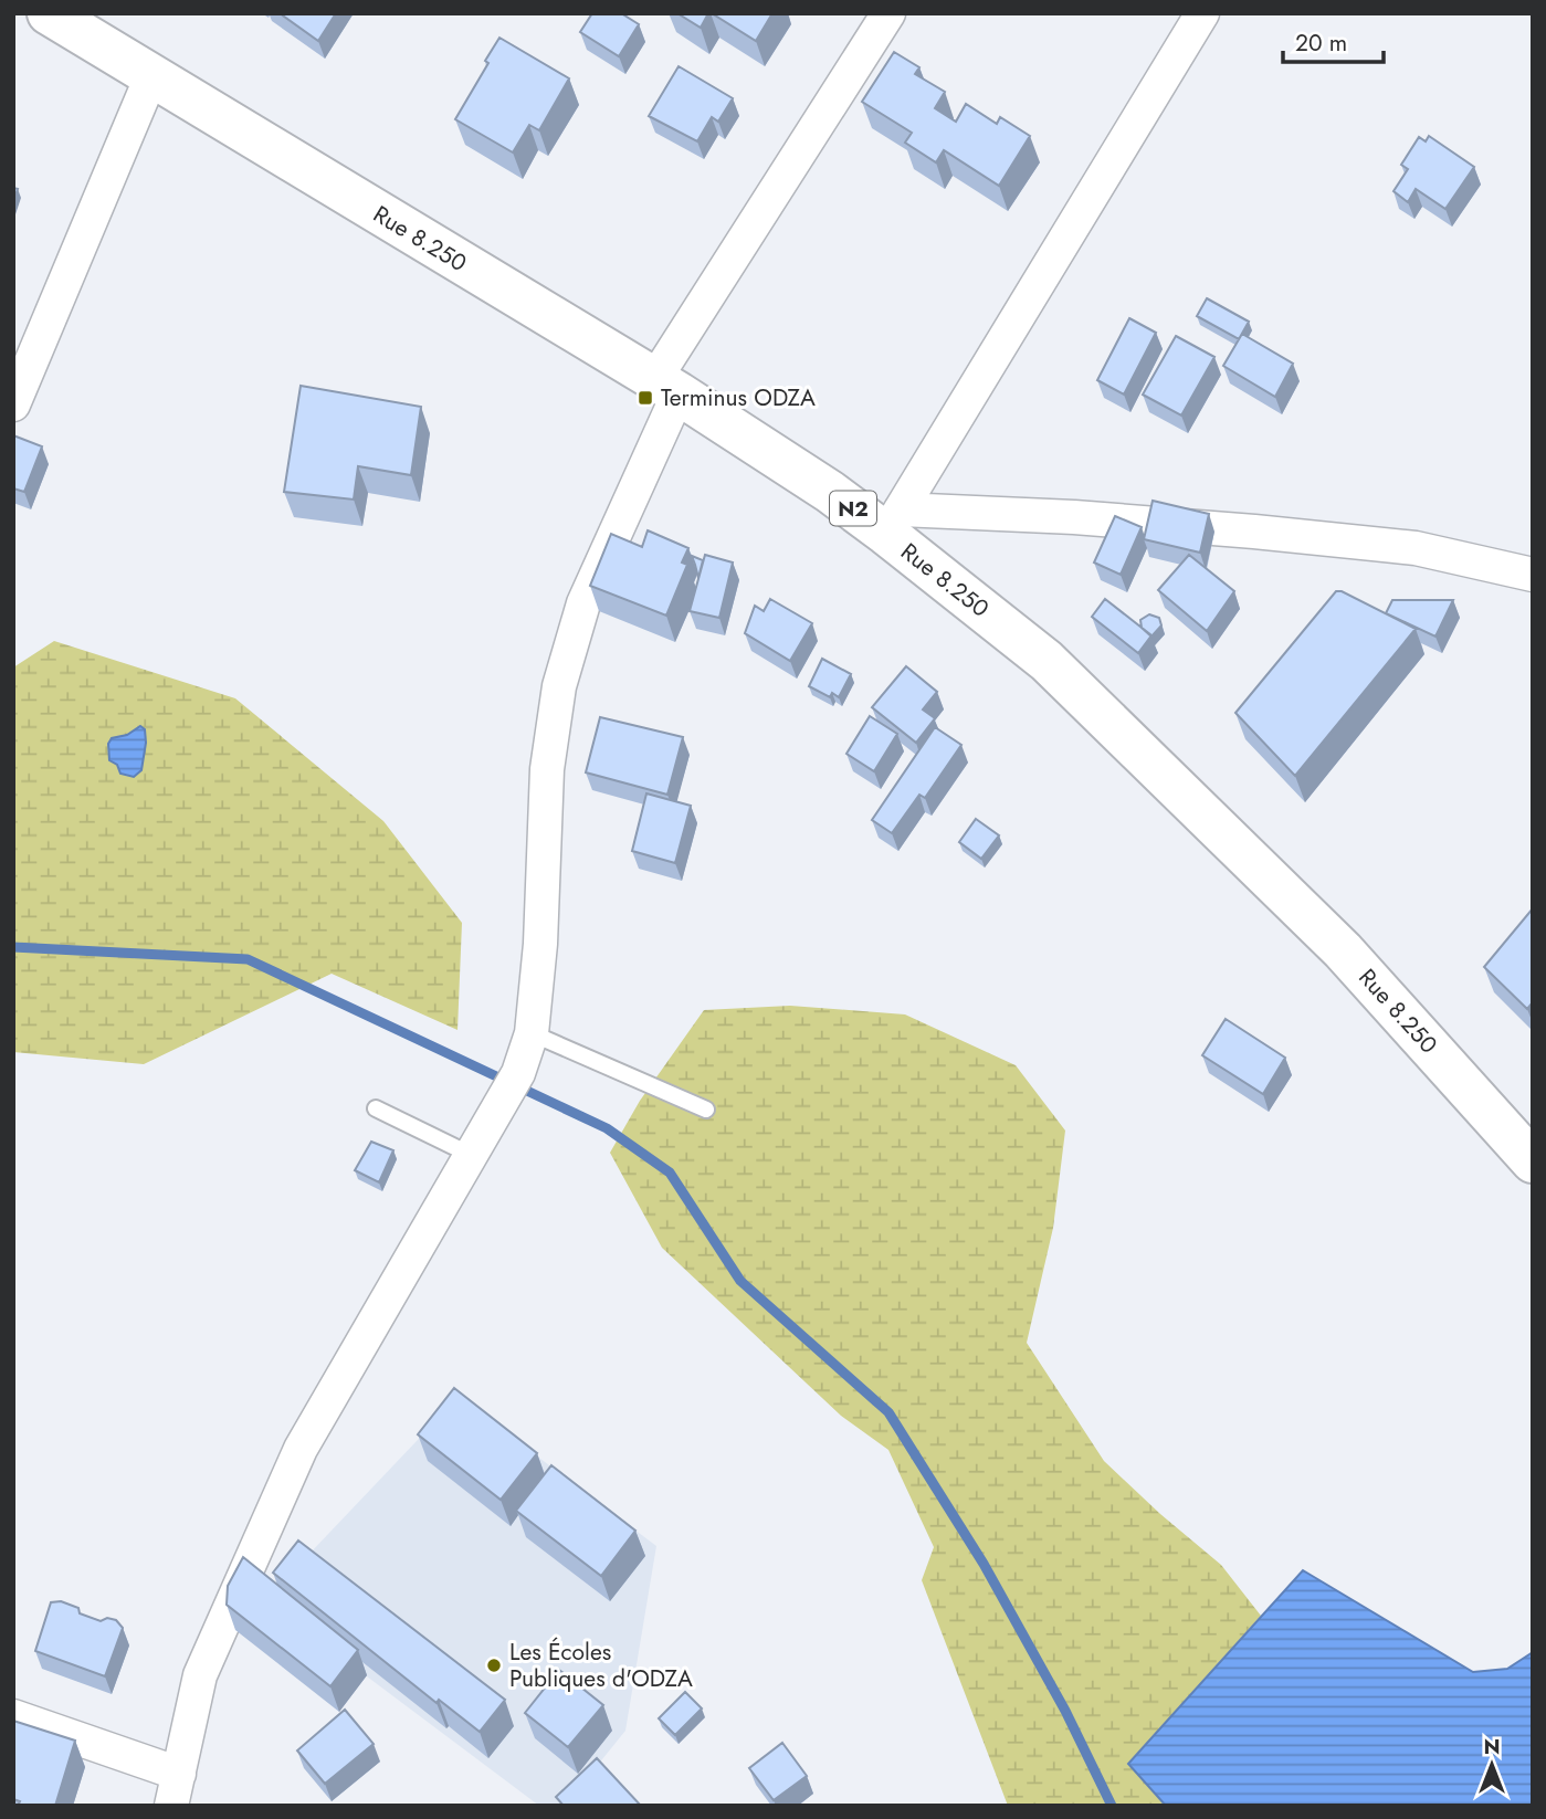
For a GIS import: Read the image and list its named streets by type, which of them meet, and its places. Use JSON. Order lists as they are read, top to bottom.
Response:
{
  "streets": {
    "highway": ["Rue 8.250", "N2"]
  },
  "places": {
    "transit": ["Terminus ODZA"],
    "other": ["Les Écoles Publiques d'ODZA"]
  },
  "scale_bar": "20 m",
  "north": "top"
}
